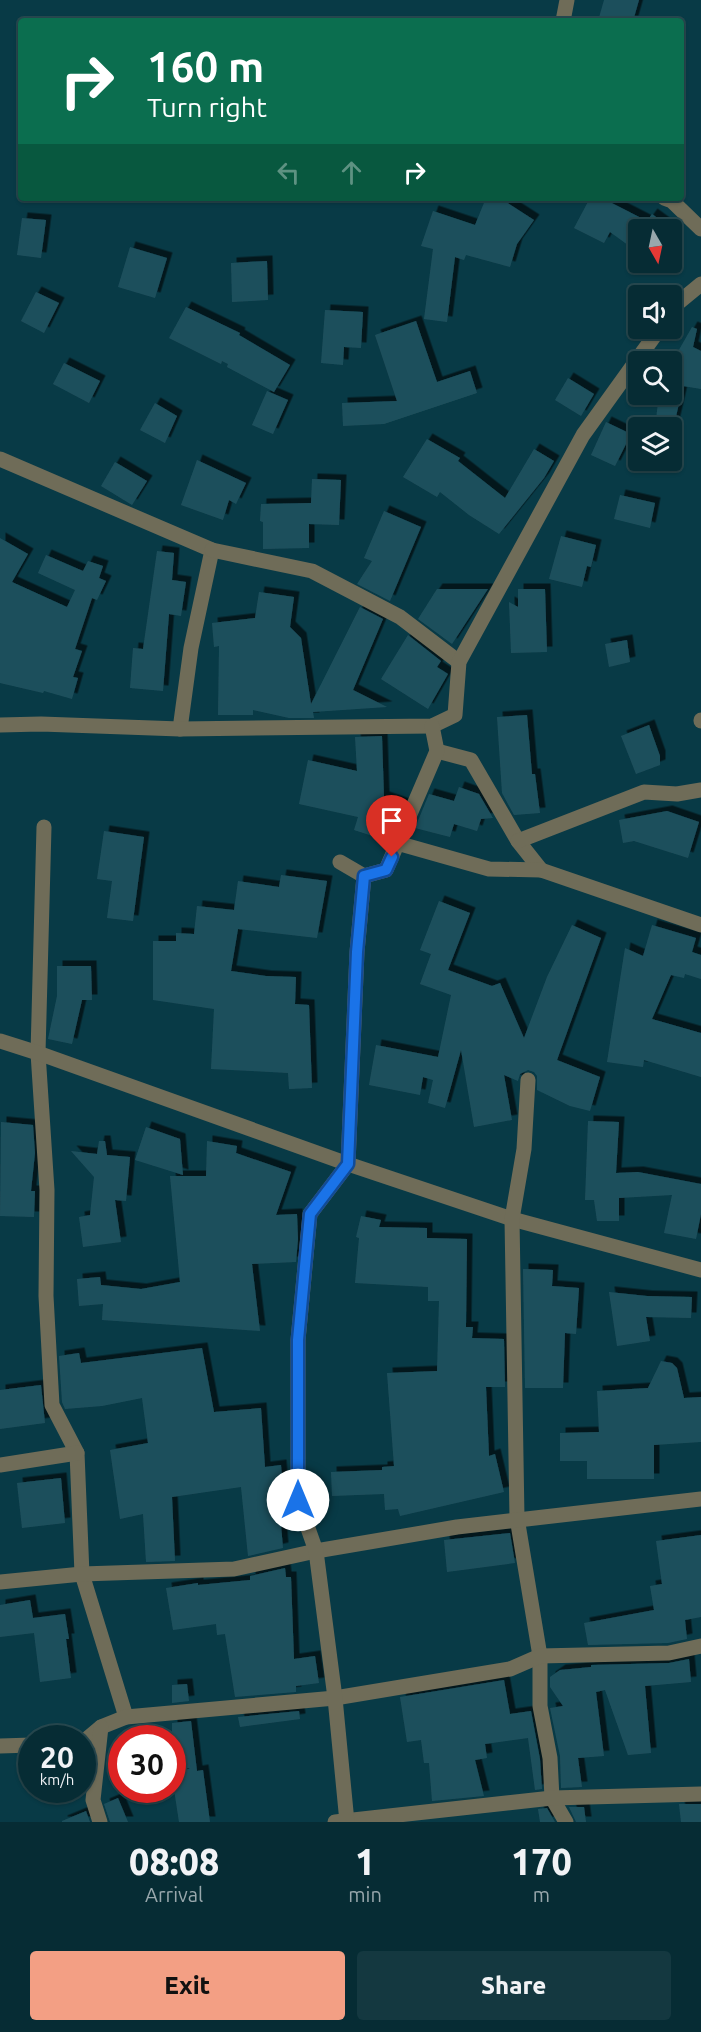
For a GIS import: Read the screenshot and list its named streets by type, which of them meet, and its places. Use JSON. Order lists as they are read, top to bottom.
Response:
{
  "north": "bottom",
  "page": {
    "turn": ["160 m", "Turn right"],
    "speed": "20 km/h",
    "limit": "30",
    "eta": [
      "08:08",
      "Arrival",
      "1",
      "min",
      "170",
      "m"
    ],
    "buttons": ["Exit", "Share"]
  }
}
